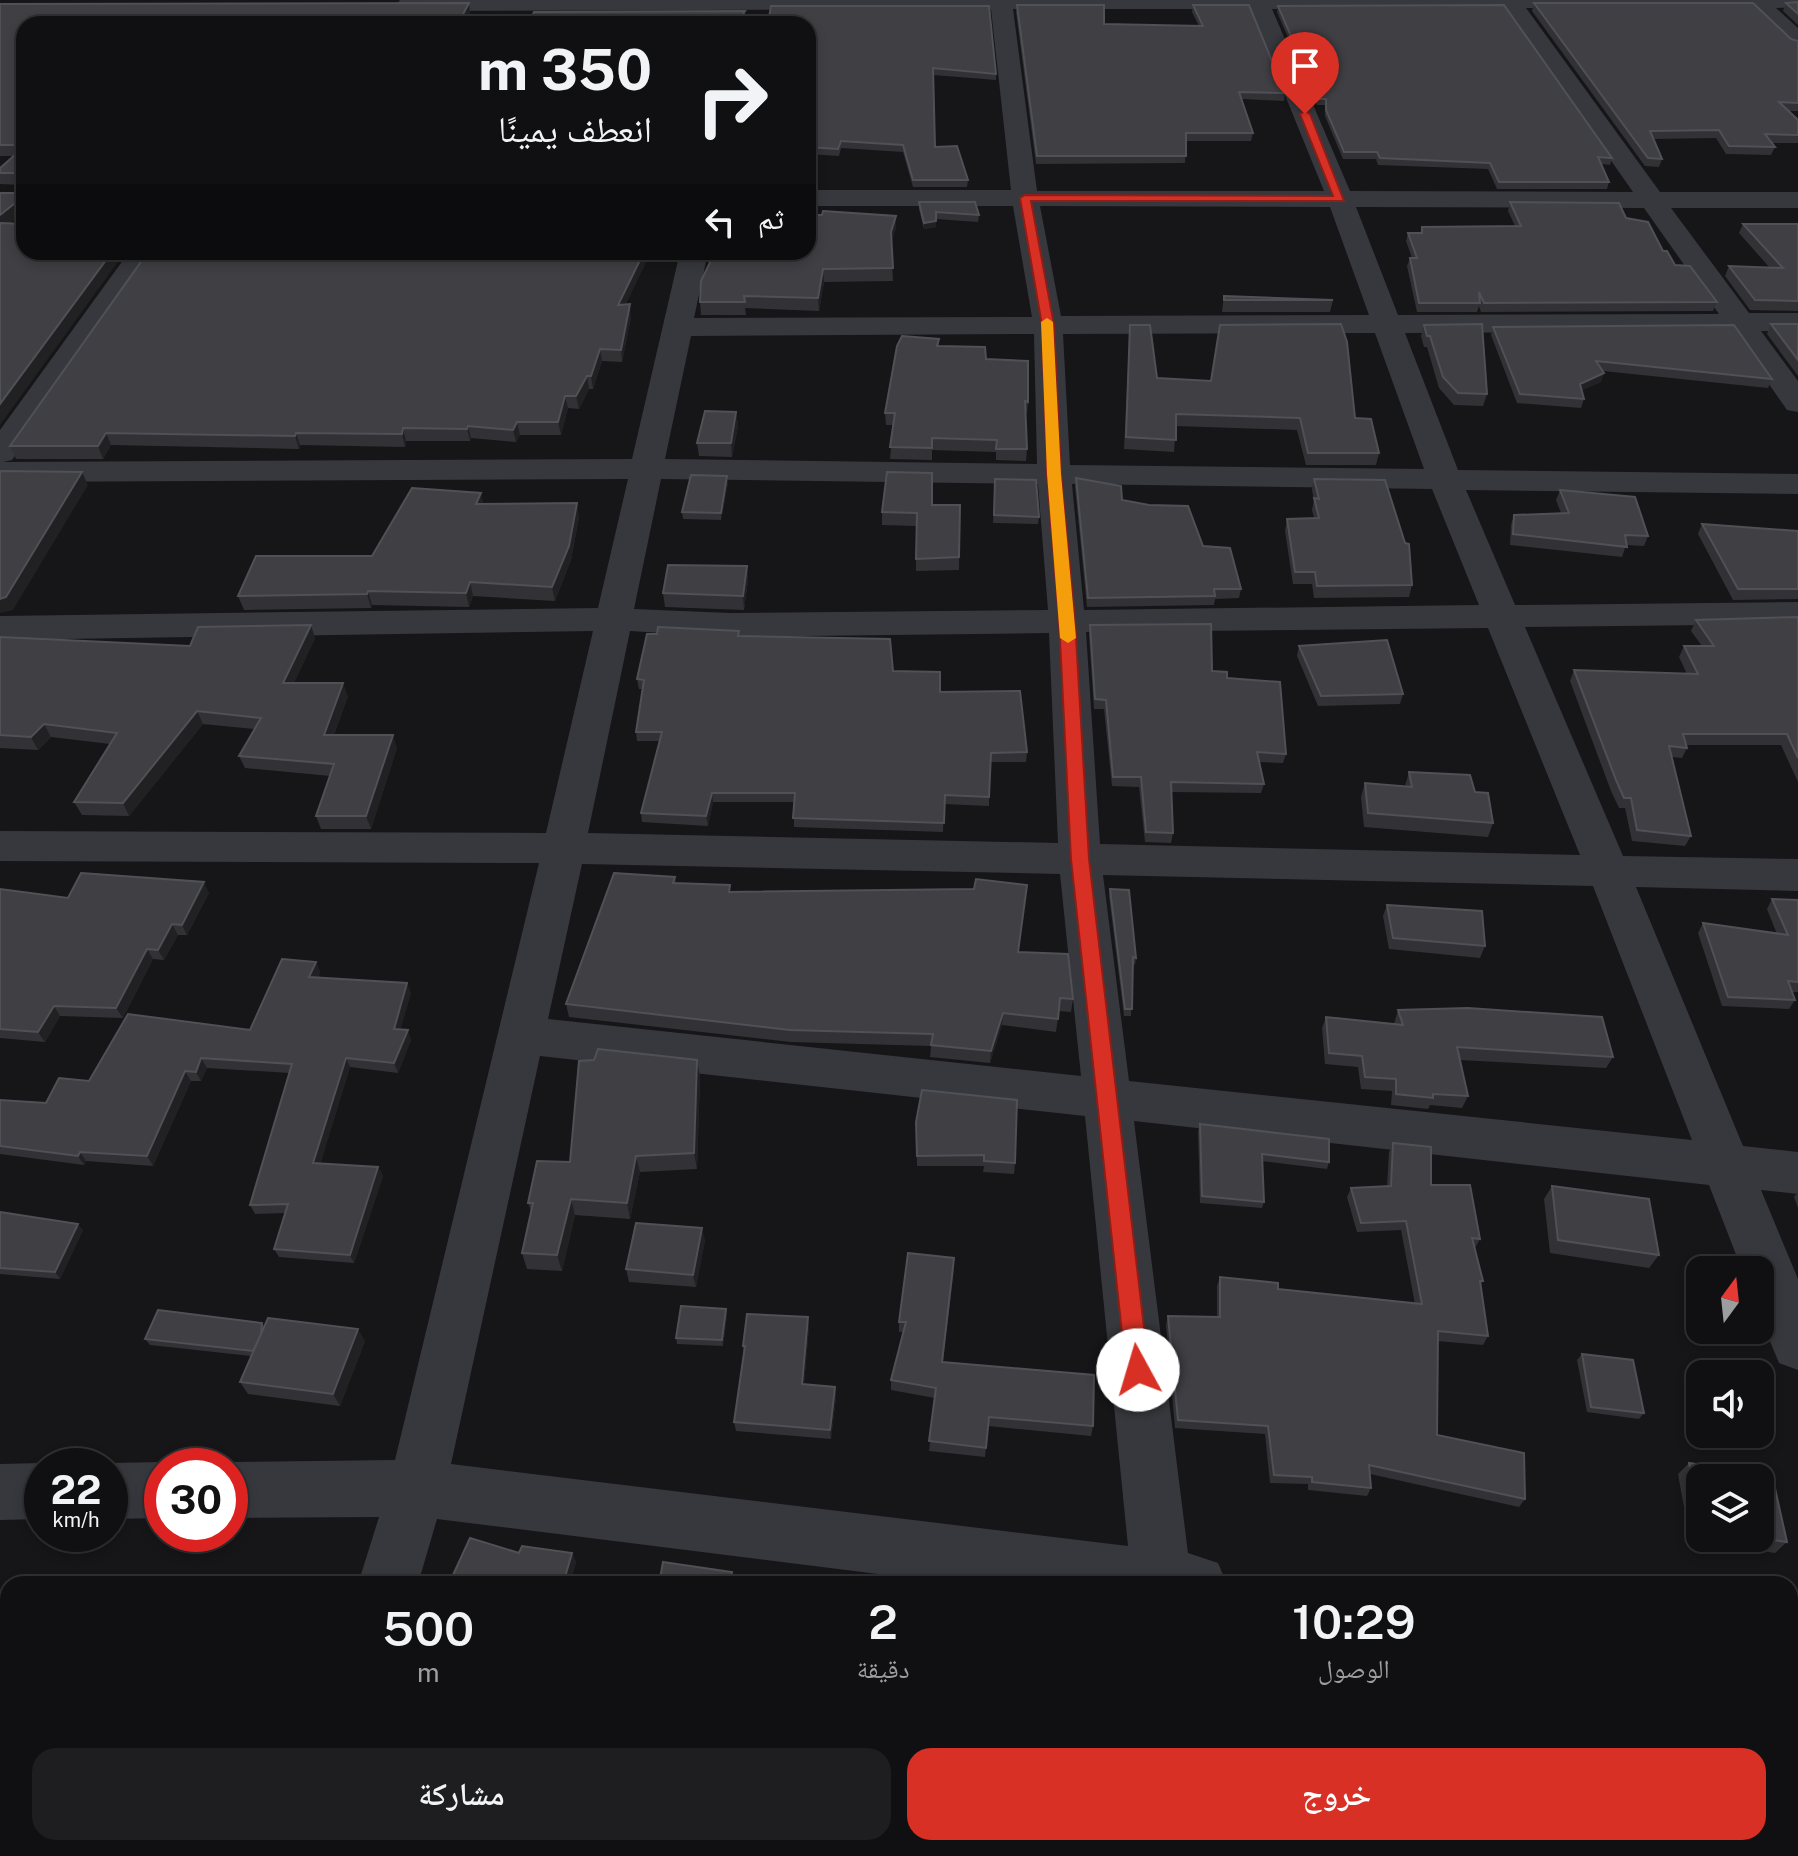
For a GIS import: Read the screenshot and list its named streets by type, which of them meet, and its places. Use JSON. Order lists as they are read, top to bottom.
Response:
{
  "north": "top",
  "page": {
    "turn": ["350 m", "انعطف يمينًا"],
    "then": "ثم",
    "speed": "22 km/h",
    "limit": "30",
    "eta": [
      "10:29",
      "الوصول",
      "2",
      "دقيقة",
      "500",
      "m"
    ],
    "buttons": ["خروج", "مشاركة"]
  }
}
